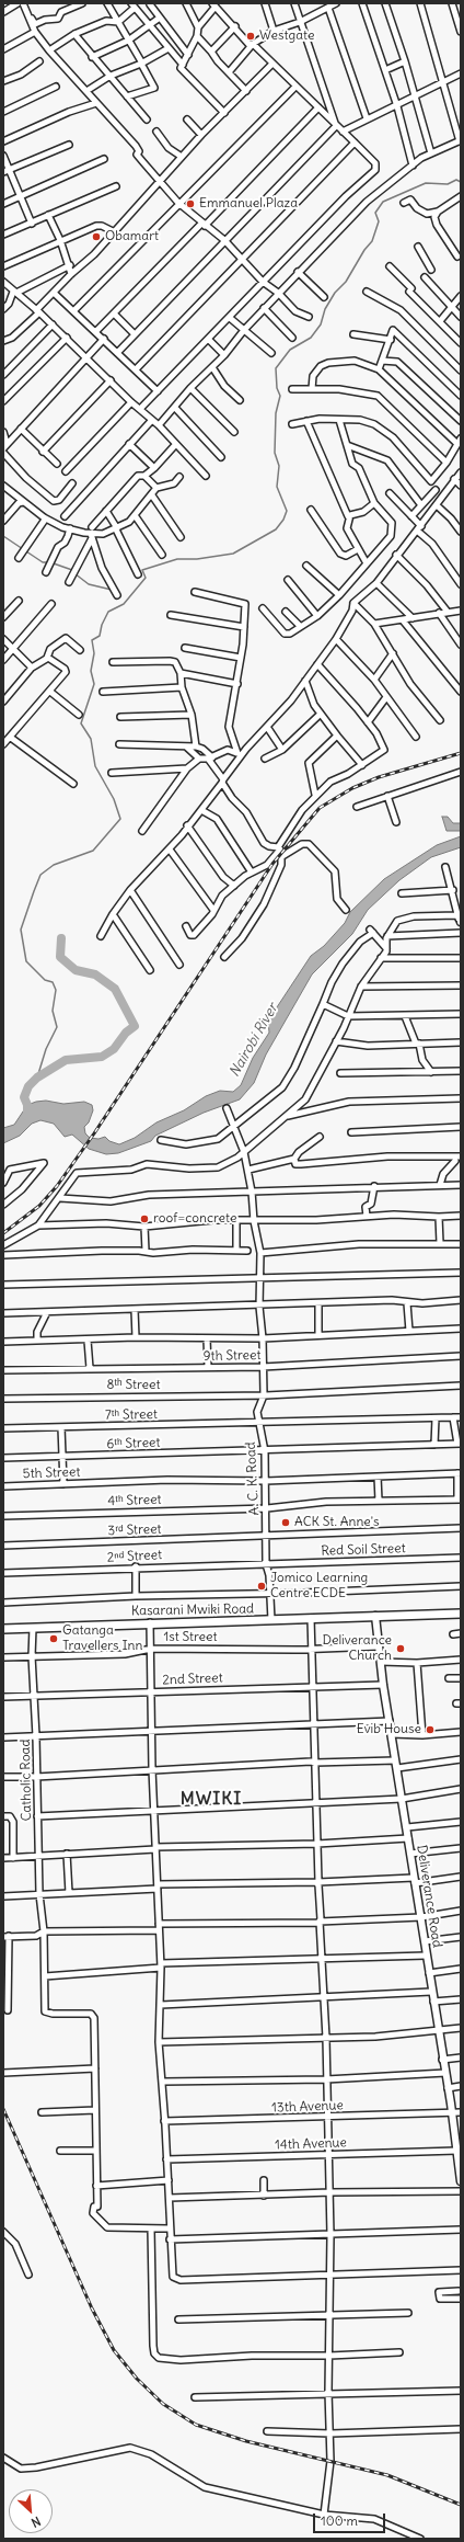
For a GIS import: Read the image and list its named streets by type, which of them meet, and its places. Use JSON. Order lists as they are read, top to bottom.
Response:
{
  "streets": {
    "main road": ["Kasarani Mwiki Road"],
    "street": [
      "9th Street",
      "8ᵗʰ Street",
      "7ᵗʰ Street",
      "6ᵗʰ Street",
      "5th Street",
      "A. C. K. Road",
      "4ᵗʰ Street",
      "3ʳᵈ Street",
      "Red Soil Street",
      "2ⁿᵈ Street",
      "1st Street",
      "2nd Street",
      "Catholic Road",
      "Deliverance Road",
      "13th Avenue",
      "14th Avenue"
    ]
  },
  "crossings": [
    ["9th Street", "A. C. K. Road"],
    ["8ᵗʰ Street", "A. C. K. Road"],
    ["7ᵗʰ Street", "A. C. K. Road"],
    ["6ᵗʰ Street", "A. C. K. Road"],
    ["5th Street", "A. C. K. Road"],
    ["A. C. K. Road", "4ᵗʰ Street"],
    ["A. C. K. Road", "3ʳᵈ Street"],
    ["A. C. K. Road", "Red Soil Street"],
    ["A. C. K. Road", "2ⁿᵈ Street"],
    ["A. C. K. Road", "Kasarani Mwiki Road"],
    ["Red Soil Street", "2ⁿᵈ Street"],
    ["Kasarani Mwiki Road", "Catholic Road"],
    ["Kasarani Mwiki Road", "Deliverance Road"],
    ["1st Street", "Catholic Road"],
    ["1st Street", "Deliverance Road"],
    ["2nd Street", "Catholic Road"],
    ["2nd Street", "Deliverance Road"],
    ["Deliverance Road", "13th Avenue"],
    ["Deliverance Road", "14th Avenue"]
  ],
  "districts": ["MWIKI"],
  "water": ["Nairobi River"],
  "places": [
    "Westgate",
    "Emmanuel Plaza",
    "Obamart",
    "roof=concrete",
    "ACK St. Anne's",
    "Jomico Learning Centre ECDE",
    "Gatanga Travellers Inn",
    "Deliverance Church",
    "Evib House"
  ],
  "scale_bar": "100 m",
  "north": "bottom right"
}
